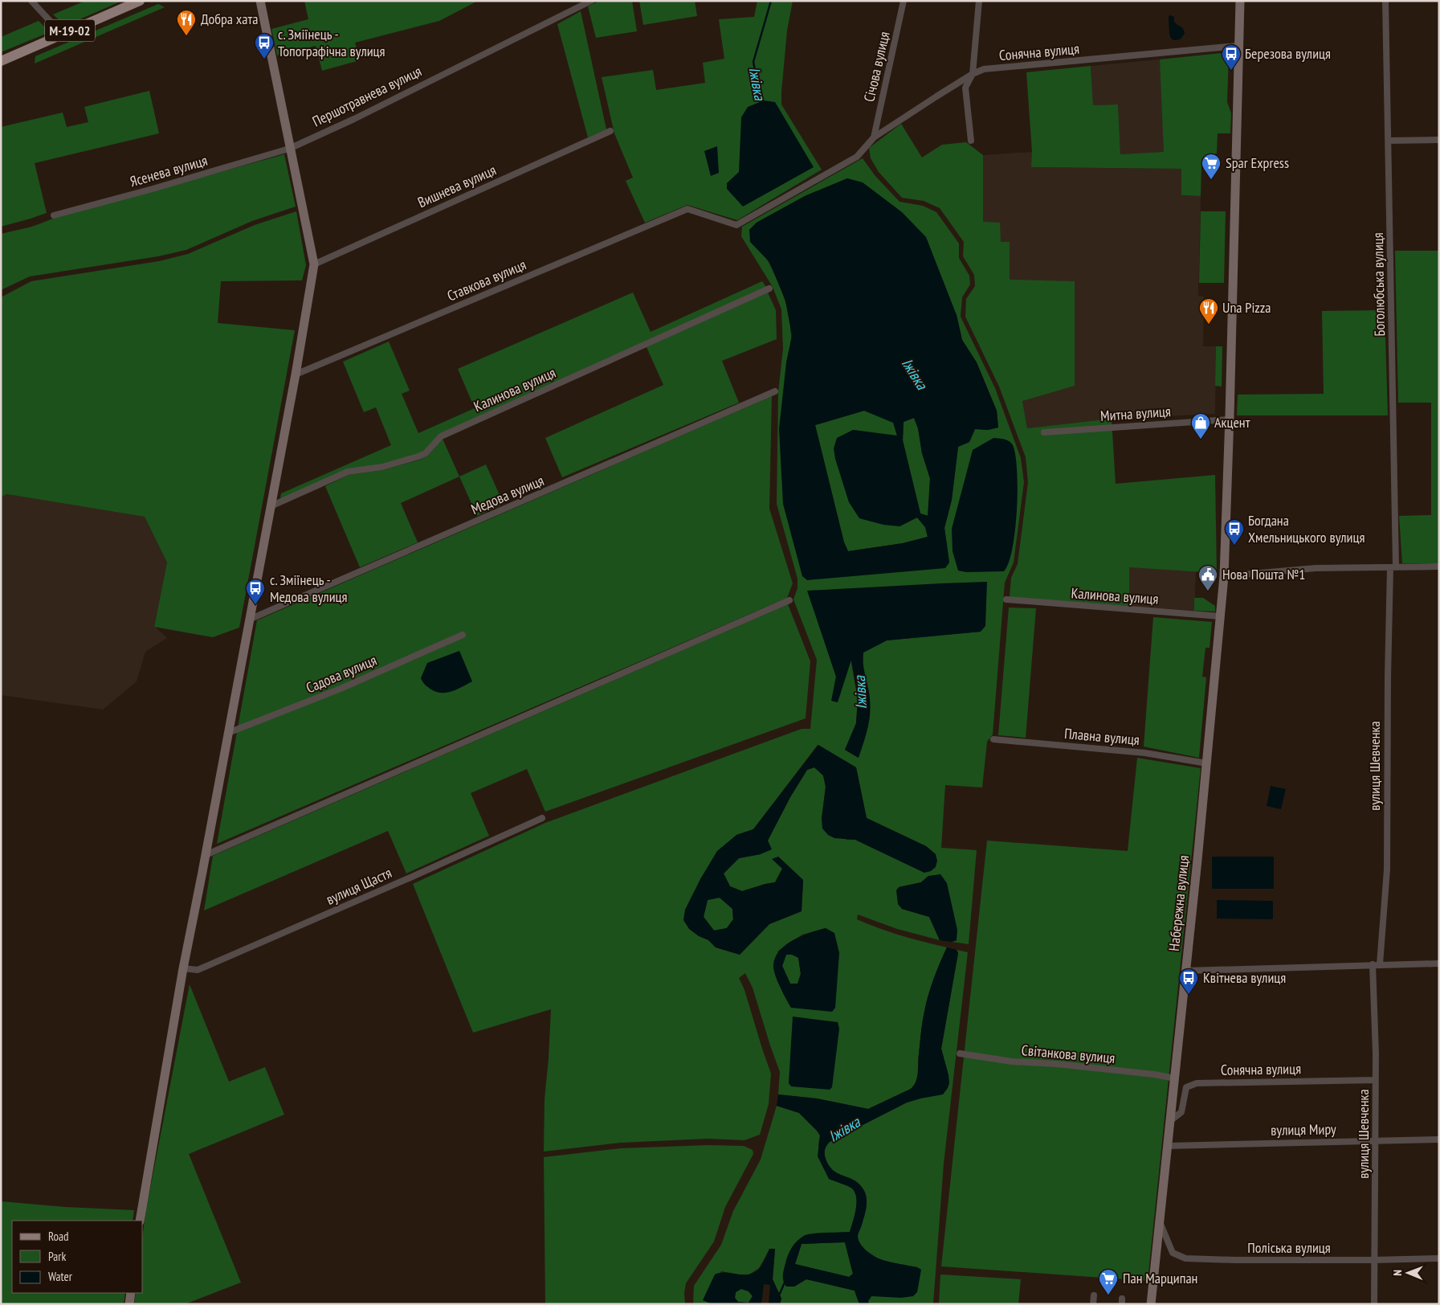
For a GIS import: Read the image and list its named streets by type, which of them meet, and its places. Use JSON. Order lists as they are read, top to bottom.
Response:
{
  "streets": {
    "main road": ["М-19-02"],
    "street": [
      "Сонячна вулиця",
      "Січова вулиця",
      "Першотравнева вулиця",
      "Ясенева вулиця",
      "Вишнева вулиця",
      "Ставкова вулиця",
      "Боголюбська вулиця",
      "Калинова вулиця",
      "Митна вулиця",
      "Медова вулиця",
      "Садова вулиця",
      "Плавна вулиця",
      "вулиця Шевченка",
      "вулиця Щастя",
      "Набережна вулиця",
      "Світанкова вулиця",
      "вулиця Миру",
      "Поліська вулиця"
    ]
  },
  "crossings": [
    ["Сонячна вулиця", "Січова вулиця"],
    ["Сонячна вулиця", "Ставкова вулиця"],
    ["Сонячна вулиця", "вулиця Шевченка"],
    ["Сонячна вулиця", "Набережна вулиця"],
    ["Першотравнева вулиця", "Ясенева вулиця"],
    ["Боголюбська вулиця", "вулиця Шевченка"],
    ["Калинова вулиця", "Набережна вулиця"],
    ["Митна вулиця", "Набережна вулиця"],
    ["Плавна вулиця", "Набережна вулиця"],
    ["вулиця Шевченка", "вулиця Миру"],
    ["вулиця Шевченка", "Поліська вулиця"],
    ["Набережна вулиця", "Світанкова вулиця"],
    ["Набережна вулиця", "вулиця Миру"],
    ["Набережна вулиця", "Поліська вулиця"]
  ],
  "water": ["Іжівка"],
  "places": {
    "restaurant": ["Добра хата", "Una Pizza"],
    "bus stop": [
      "с. Зміїнець - Топографічна вулиця",
      "Березова вулиця",
      "Богдана Хмельницького вулиця",
      "с. Зміїнець - Медова вулиця",
      "Квітнева вулиця"
    ],
    "supermarket": ["Spar Express", "Пан Марципан"],
    "shop": ["Акцент"],
    "public building": ["Нова Пошта №1"]
  },
  "legend": ["Road", "Park", "Water"],
  "north": "left"
}
